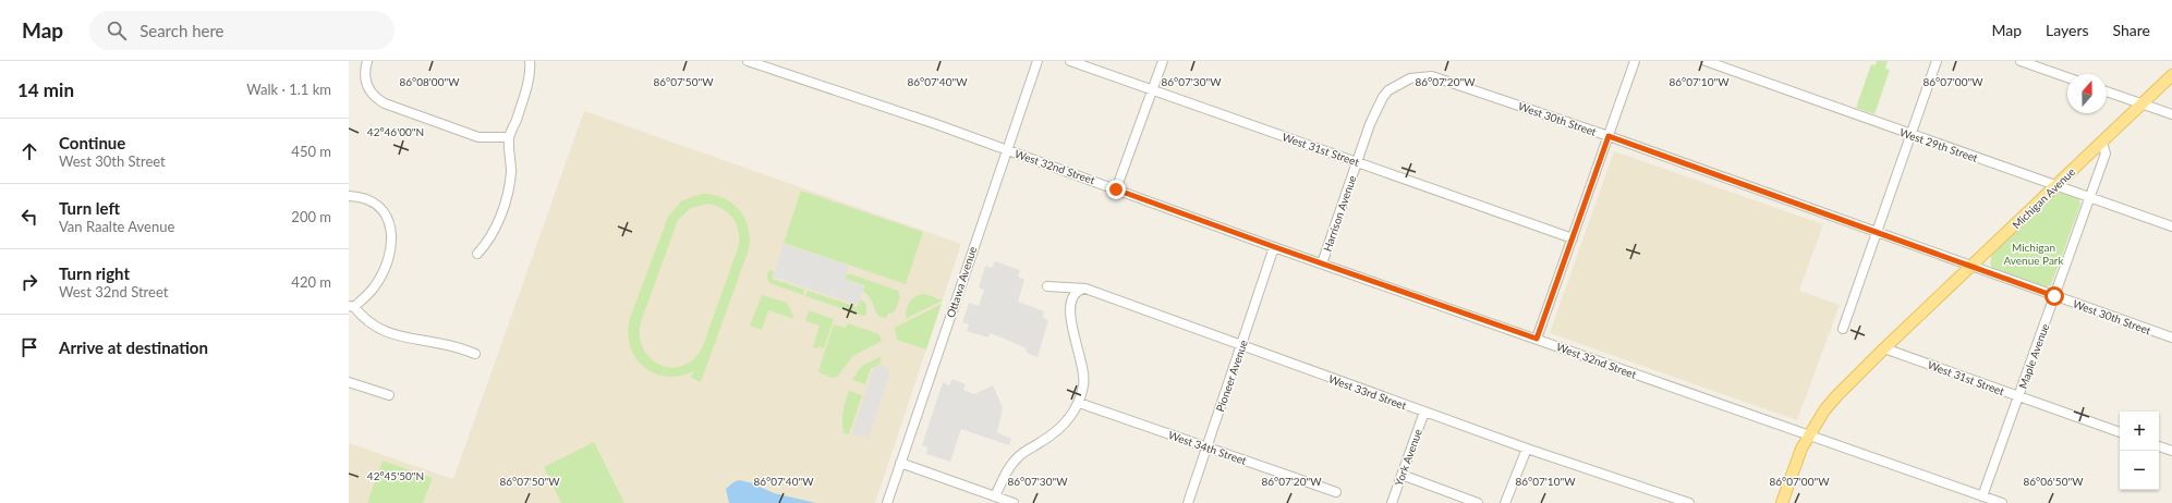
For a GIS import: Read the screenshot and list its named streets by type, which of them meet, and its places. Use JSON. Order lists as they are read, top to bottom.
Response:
{
  "streets": {
    "main road": ["Michigan Avenue"],
    "street": [
      "West 30th Street",
      "West 29th Street",
      "West 31st Street",
      "West 32nd Street",
      "Harrison Avenue",
      "Ottawa Avenue",
      "Maple Avenue",
      "Pioneer Avenue",
      "West 33rd Street",
      "West 34th Street",
      "York Avenue"
    ]
  },
  "crossings": [
    ["West 30th Street", "Michigan Avenue"],
    ["West 30th Street", "Harrison Avenue"],
    ["West 30th Street", "Maple Avenue"],
    ["West 29th Street", "Michigan Avenue"],
    ["West 29th Street", "Maple Avenue"],
    ["West 31st Street", "Michigan Avenue"],
    ["West 31st Street", "Harrison Avenue"],
    ["West 31st Street", "Maple Avenue"],
    ["West 32nd Street", "Michigan Avenue"],
    ["West 32nd Street", "Harrison Avenue"],
    ["West 32nd Street", "Ottawa Avenue"],
    ["West 32nd Street", "Maple Avenue"],
    ["West 32nd Street", "Pioneer Avenue"],
    ["Michigan Avenue", "Maple Avenue"],
    ["Pioneer Avenue", "West 33rd Street"],
    ["Pioneer Avenue", "West 34th Street"],
    ["West 33rd Street", "York Avenue"]
  ],
  "parks": ["Michigan Avenue Park"],
  "north": "top",
  "page": {
    "header": "Map",
    "search": "Search here",
    "nav": ["Map", "Layers", "Share"],
    "heading": ["14 min", "Walk · 1.1 km"],
    "list": [
      ["Continue", "West 30th Street", "450 m"],
      ["Turn left", "Van Raalte Avenue", "200 m"],
      ["Turn right", "West 32nd Street", "420 m"],
      "Arrive at destination"
    ],
    "map_buttons": ["+", "−"]
  },
  "coordinates": [
    "86°07'30\"W",
    "86°07'20\"W",
    "86°07'10\"W",
    "86°07'00\"W",
    "86°08'00\"W",
    "86°07'50\"W",
    "86°07'40\"W",
    "42°46'00\"N",
    "42°45'50\"N",
    "86°06'50\"W"
  ]
}
